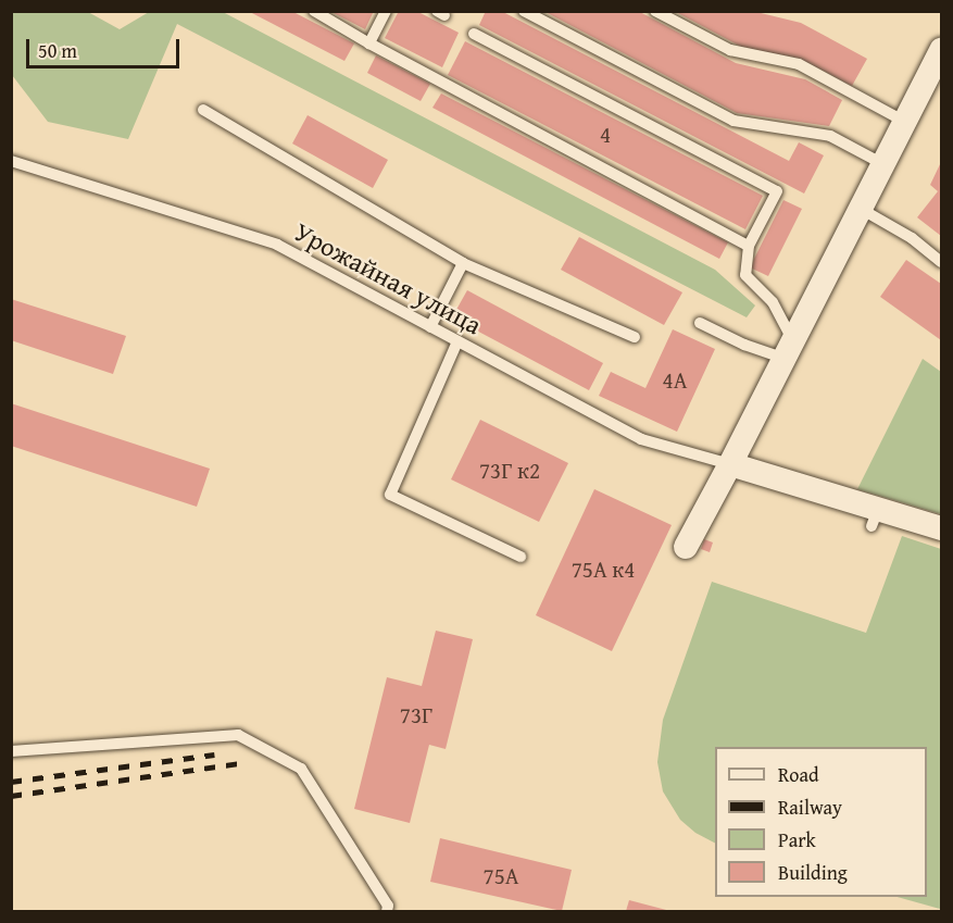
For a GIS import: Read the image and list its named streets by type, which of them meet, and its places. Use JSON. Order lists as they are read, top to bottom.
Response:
{
  "streets": {
    "lane": ["Урожайная улица"]
  },
  "house_numbers": [
    "4",
    "4А",
    "73Г к2",
    "75А к4",
    "73Г",
    "75А"
  ],
  "legend": [
    "Road",
    "Railway",
    "Park",
    "Building"
  ],
  "scale_bar": "50 m"
}
